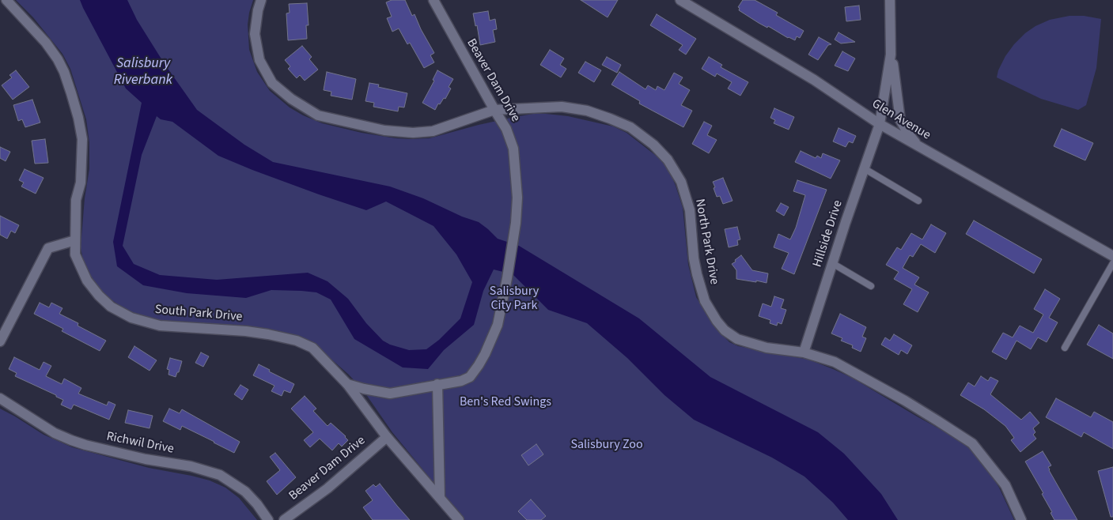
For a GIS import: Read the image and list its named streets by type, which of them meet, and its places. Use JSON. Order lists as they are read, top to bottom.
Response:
{
  "streets": {
    "street": [
      "Beaver Dam Drive",
      "Glen Avenue",
      "Hillside Drive",
      "North Park Drive",
      "South Park Drive",
      "Richwil Drive"
    ]
  },
  "crossings": [
    ["Beaver Dam Drive", "North Park Drive"],
    ["Beaver Dam Drive", "South Park Drive"],
    ["Glen Avenue", "Hillside Drive"],
    ["Hillside Drive", "North Park Drive"]
  ],
  "water": ["Salisbury Riverbank"],
  "parks": ["Salisbury City Park", "Ben's Red Swings", "Salisbury Zoo"]
}
